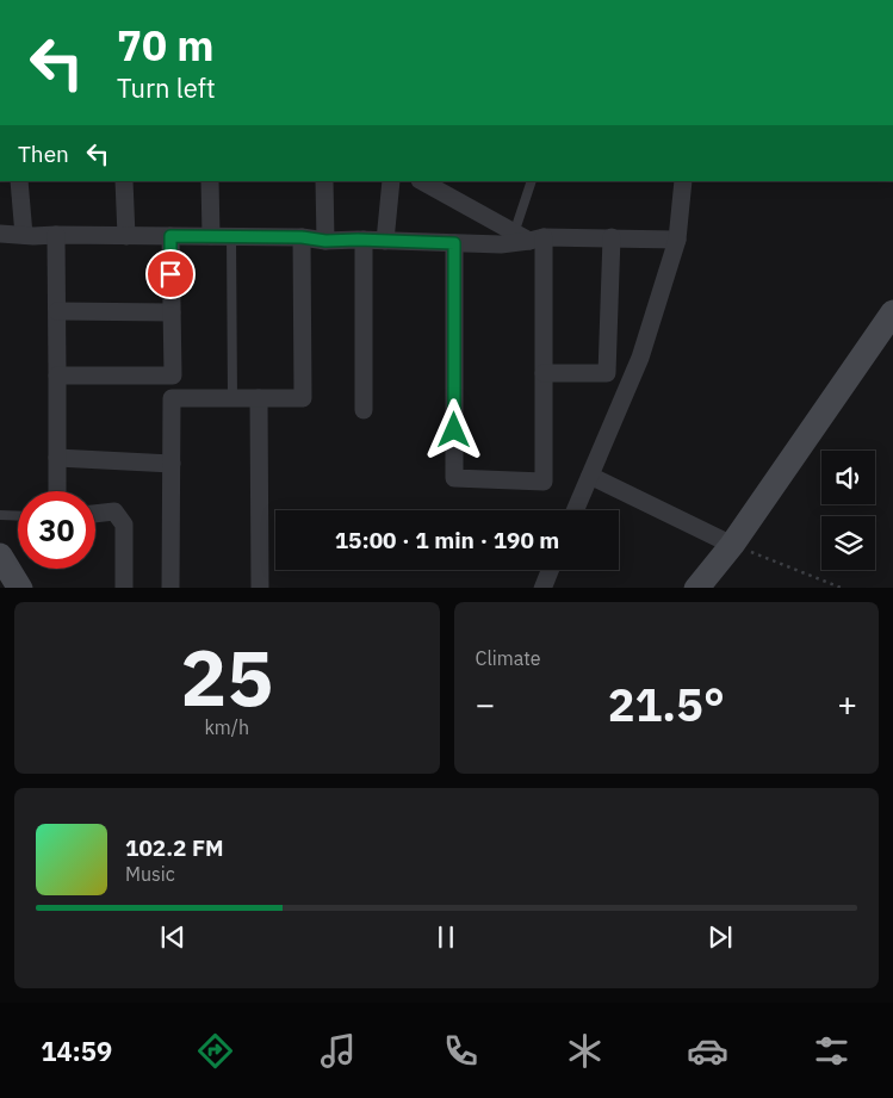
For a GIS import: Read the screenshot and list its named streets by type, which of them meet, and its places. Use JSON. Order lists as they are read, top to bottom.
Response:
{
  "page": {
    "turn": ["70 m", "Turn left"],
    "then": "Then",
    "limit": "30",
    "trip": "15:00 · 1 min · 190 m",
    "tile": [
      ["25", "km/h"],
      "Climate"
    ],
    "heat": ["−", "21.5°", "+"],
    "song": ["102.2 FM", "Music"],
    "tabs": "14:59"
  }
}
